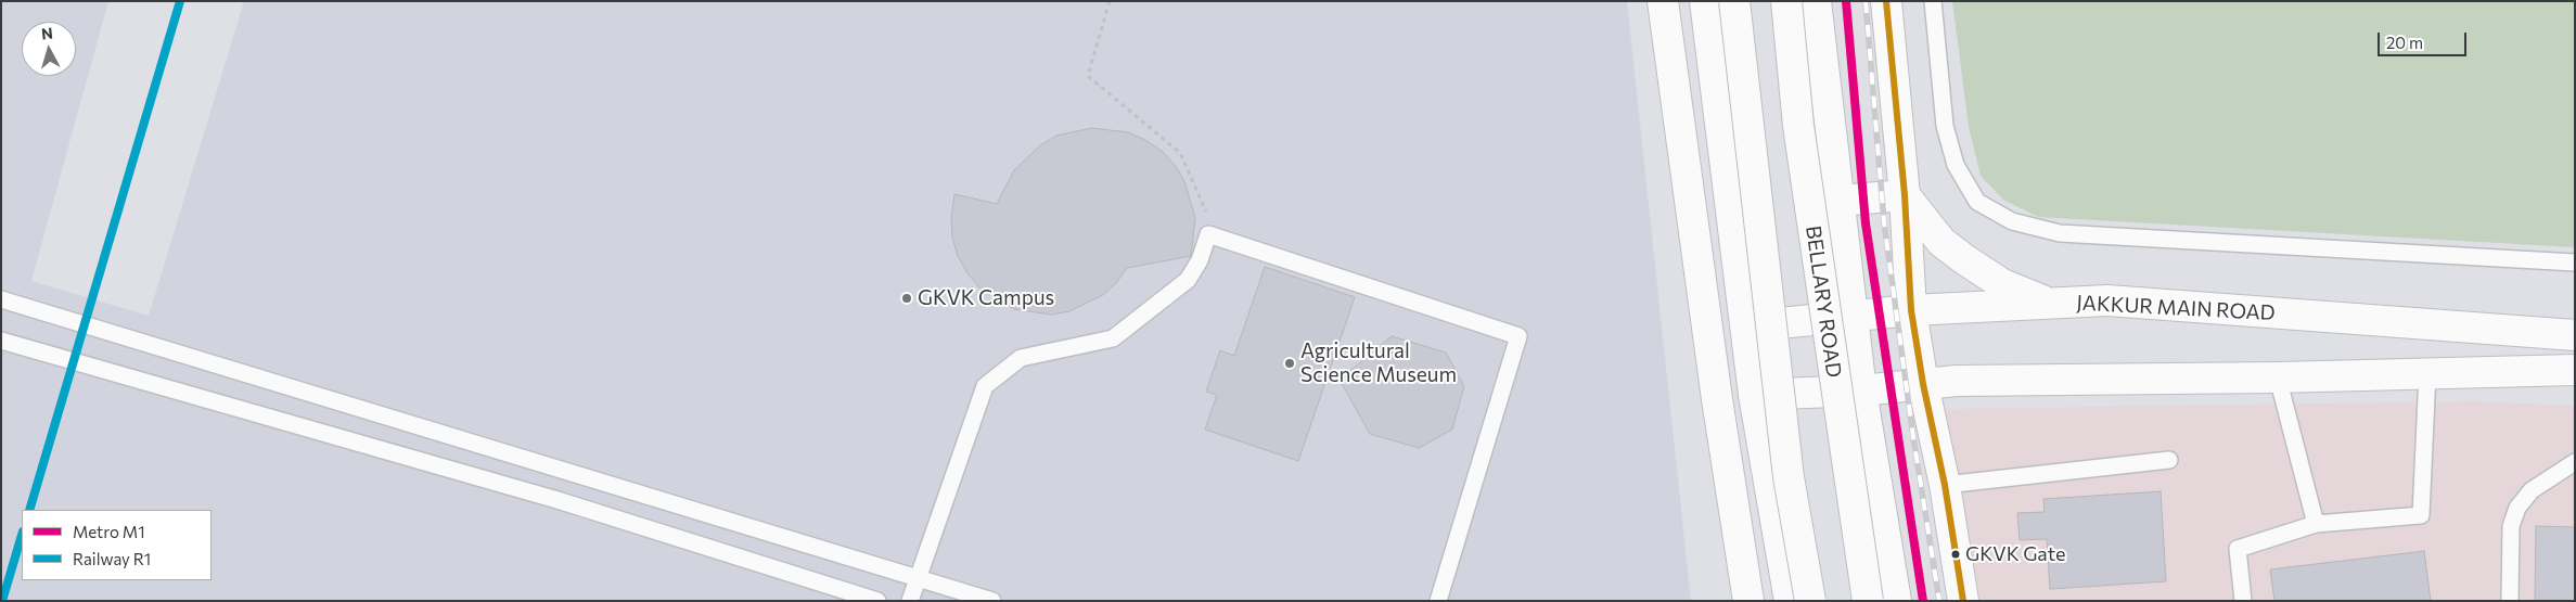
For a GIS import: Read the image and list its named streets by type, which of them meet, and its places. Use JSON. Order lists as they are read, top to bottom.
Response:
{
  "streets": {
    "main road": ["BELLARY ROAD", "JAKKUR MAIN ROAD"]
  },
  "crossings": [
    ["BELLARY ROAD", "JAKKUR MAIN ROAD"]
  ],
  "places": ["GKVK Campus", "Agricultural Science Museum", "GKVK Gate"],
  "lines": ["metro line M1", "rail line R1"],
  "legend": ["Metro M1", "Railway R1"],
  "scale_bar": "20 m",
  "north": "top"
}
